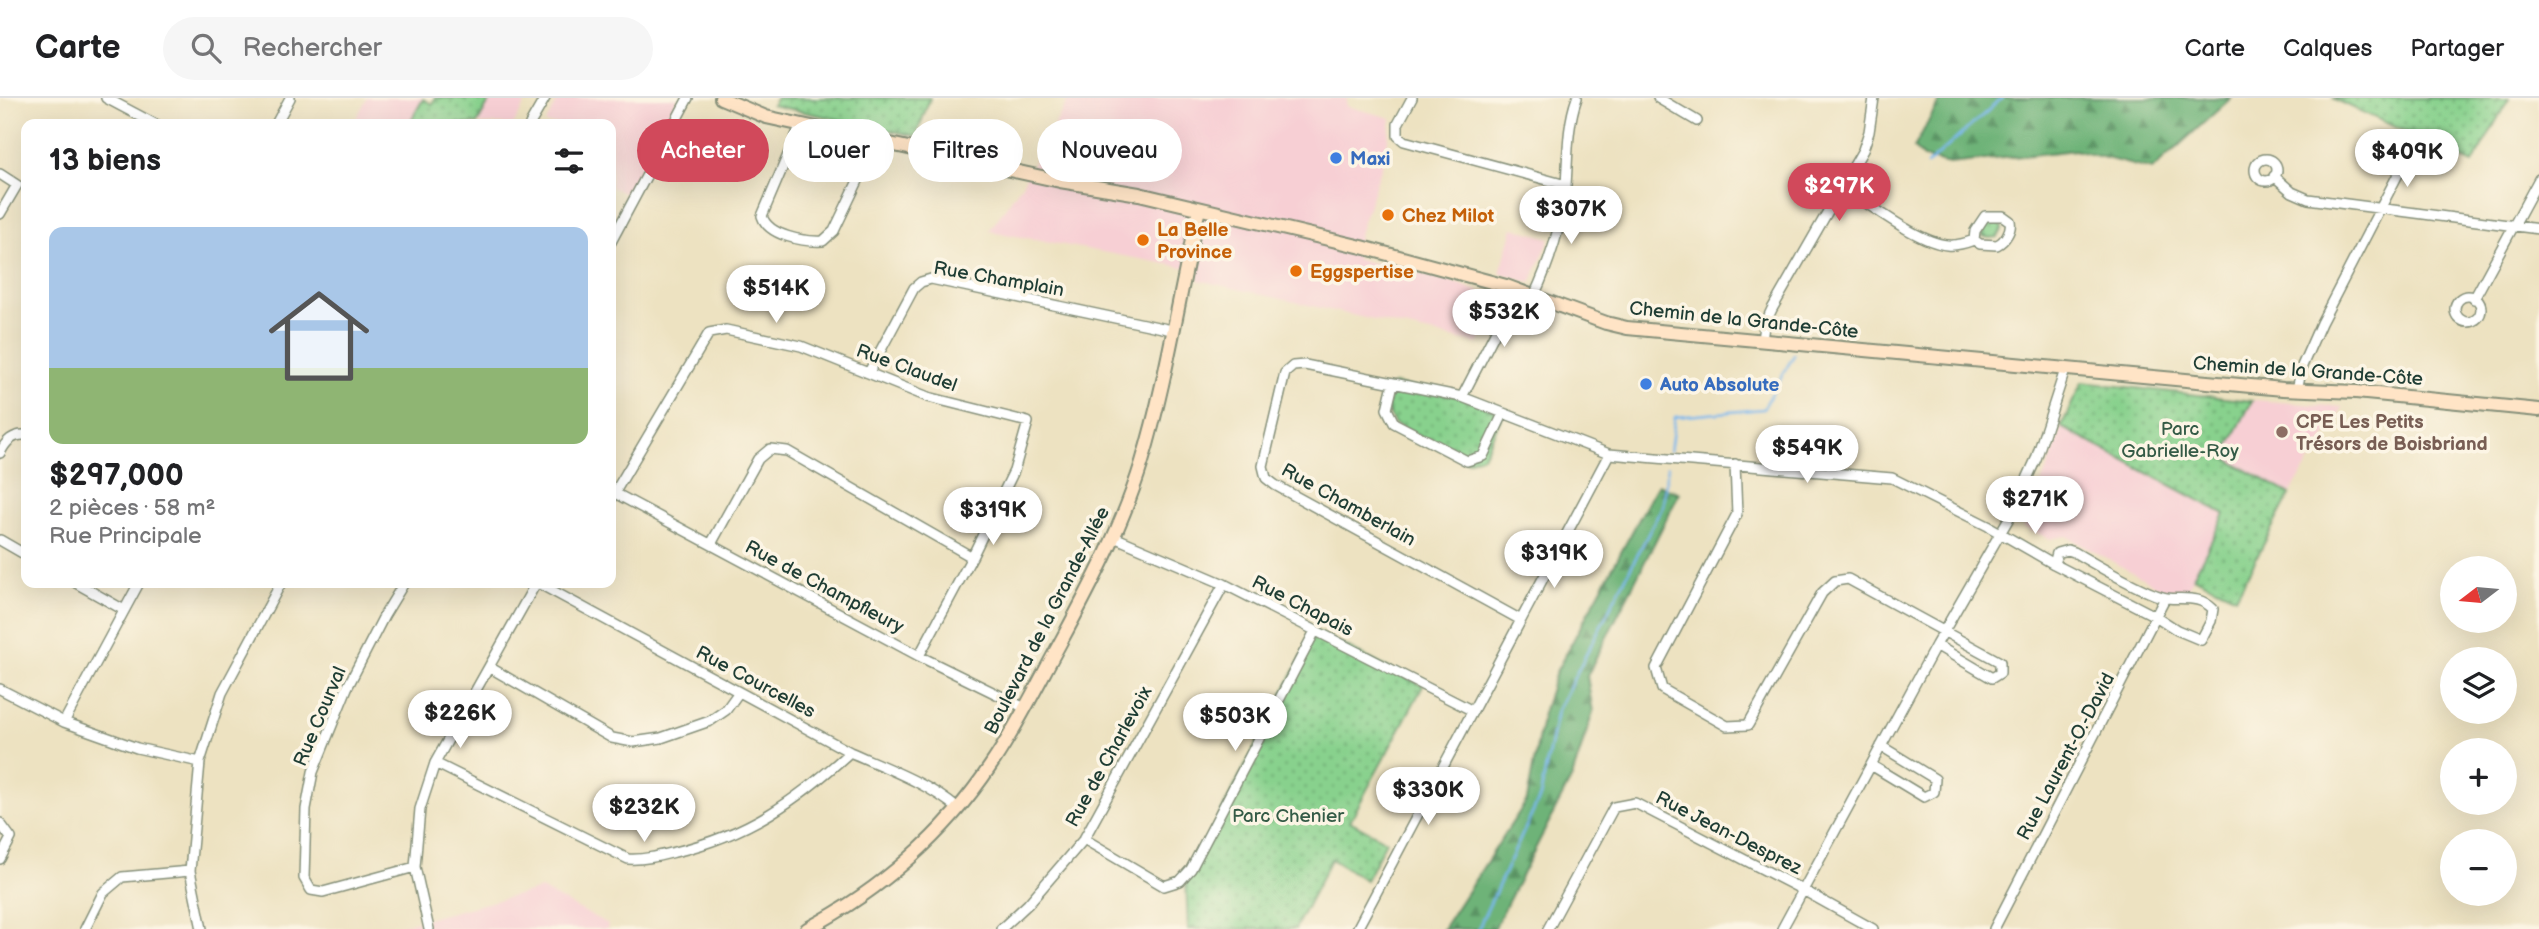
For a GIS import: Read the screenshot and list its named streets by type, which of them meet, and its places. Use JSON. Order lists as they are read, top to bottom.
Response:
{
  "streets": {
    "main road": ["Chemin de la Grande-Côte", "Boulevard de la Grande-Allée"],
    "street": [
      "Rue Champlain",
      "Rue Claudel",
      "Rue Chamberlain",
      "Rue de Champfleury",
      "Rue Chapais",
      "Rue Courcelles",
      "Rue Courval",
      "Rue de Charlevoix",
      "Rue Laurent-O.-David",
      "Rue Jean-Desprez"
    ]
  },
  "crossings": [
    ["Rue Champlain", "Rue Claudel"],
    ["Rue Champlain", "Boulevard de la Grande-Allée"],
    ["Chemin de la Grande-Côte", "Boulevard de la Grande-Allée"],
    ["Rue Chamberlain", "Rue Laurent-O.-David"],
    ["Rue de Champfleury", "Boulevard de la Grande-Allée"],
    ["Rue Chapais", "Boulevard de la Grande-Allée"],
    ["Rue Chapais", "Rue de Charlevoix"],
    ["Boulevard de la Grande-Allée", "Rue Courcelles"]
  ],
  "parks": ["Parc Gabrielle-Roy", "Parc Chenier"],
  "places": [
    "Maxi",
    "Chez Milot",
    "La Belle Province",
    "Eggspertise",
    "Auto Absolute",
    "CPE Les Petits Trésors de Boisbriand"
  ],
  "north": "left",
  "page": {
    "header": "Carte",
    "search": "Rechercher",
    "nav": ["Carte", "Calques", "Partager"],
    "chip": [
      "Acheter",
      "Louer",
      "Filtres",
      "Nouveau"
    ],
    "heading": "13 biens",
    "price": [
      "$409K",
      "$297K",
      "$307K",
      "$514K",
      "$532K",
      "$549K",
      "$271K",
      "$319K",
      "$319K",
      "$226K",
      "$503K",
      "$330K",
      "$232K"
    ],
    "list": [
      {
        "name": "$297,000",
        "note": "2 pièces · 58 m² · Rue Principale"
      }
    ],
    "map_buttons": ["+", "−"]
  }
}
